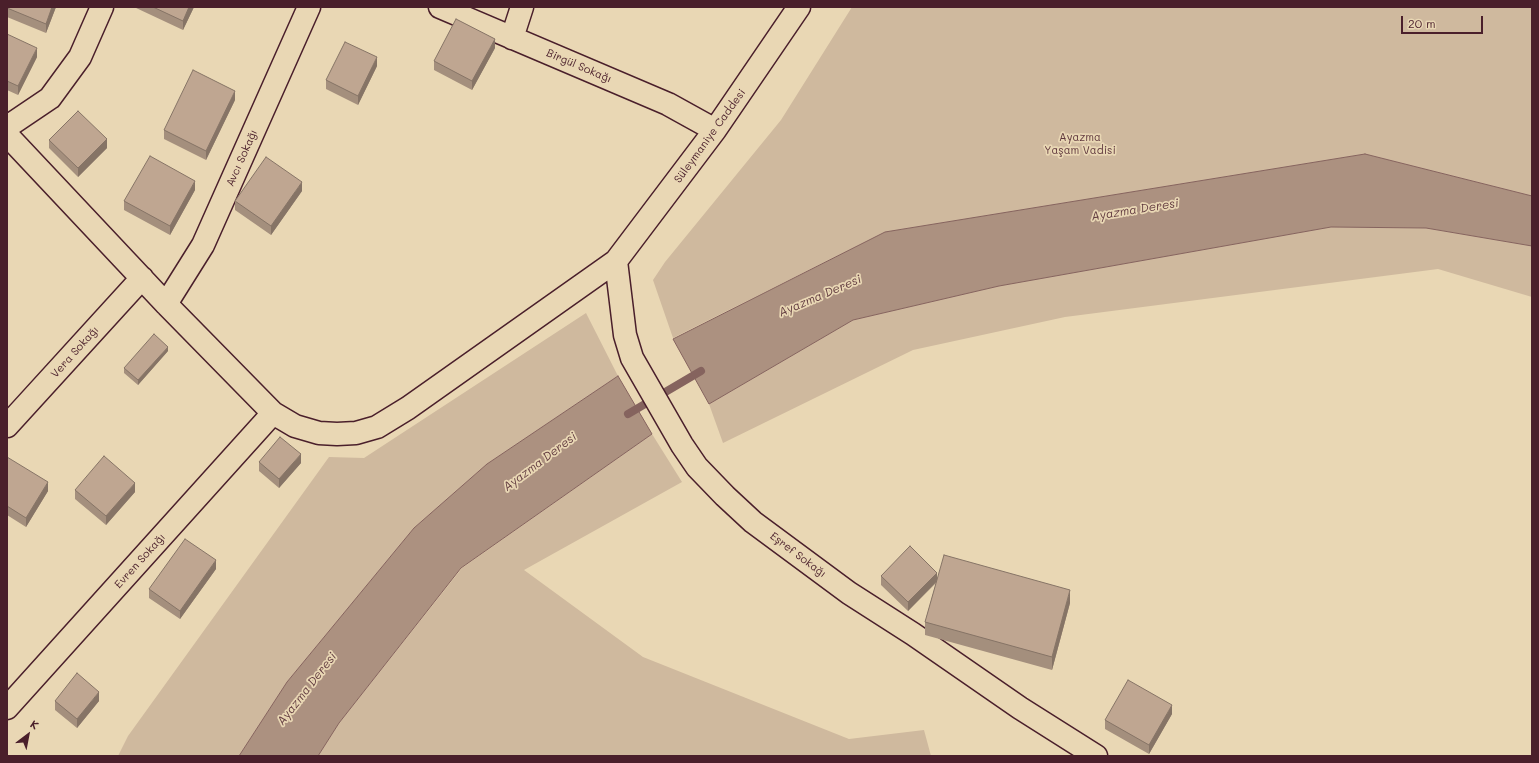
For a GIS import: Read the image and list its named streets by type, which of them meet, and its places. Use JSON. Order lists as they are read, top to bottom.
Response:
{
  "streets": {
    "street": [
      "Birgül Sokağı",
      "Süleymaniye Caddesi",
      "Avcı Sokağı",
      "Vera Sokağı",
      "Eşref Sokağı",
      "Evren Sokağı"
    ]
  },
  "crossings": [
    ["Birgül Sokağı", "Süleymaniye Caddesi"],
    ["Süleymaniye Caddesi", "Avcı Sokağı"],
    ["Süleymaniye Caddesi", "Vera Sokağı"],
    ["Süleymaniye Caddesi", "Eşref Sokağı"],
    ["Süleymaniye Caddesi", "Evren Sokağı"]
  ],
  "water": ["Ayazma Deresi"],
  "parks": ["Ayazma Yaşam Vadisi"],
  "scale_bar": "20 m",
  "north": "top right"
}
